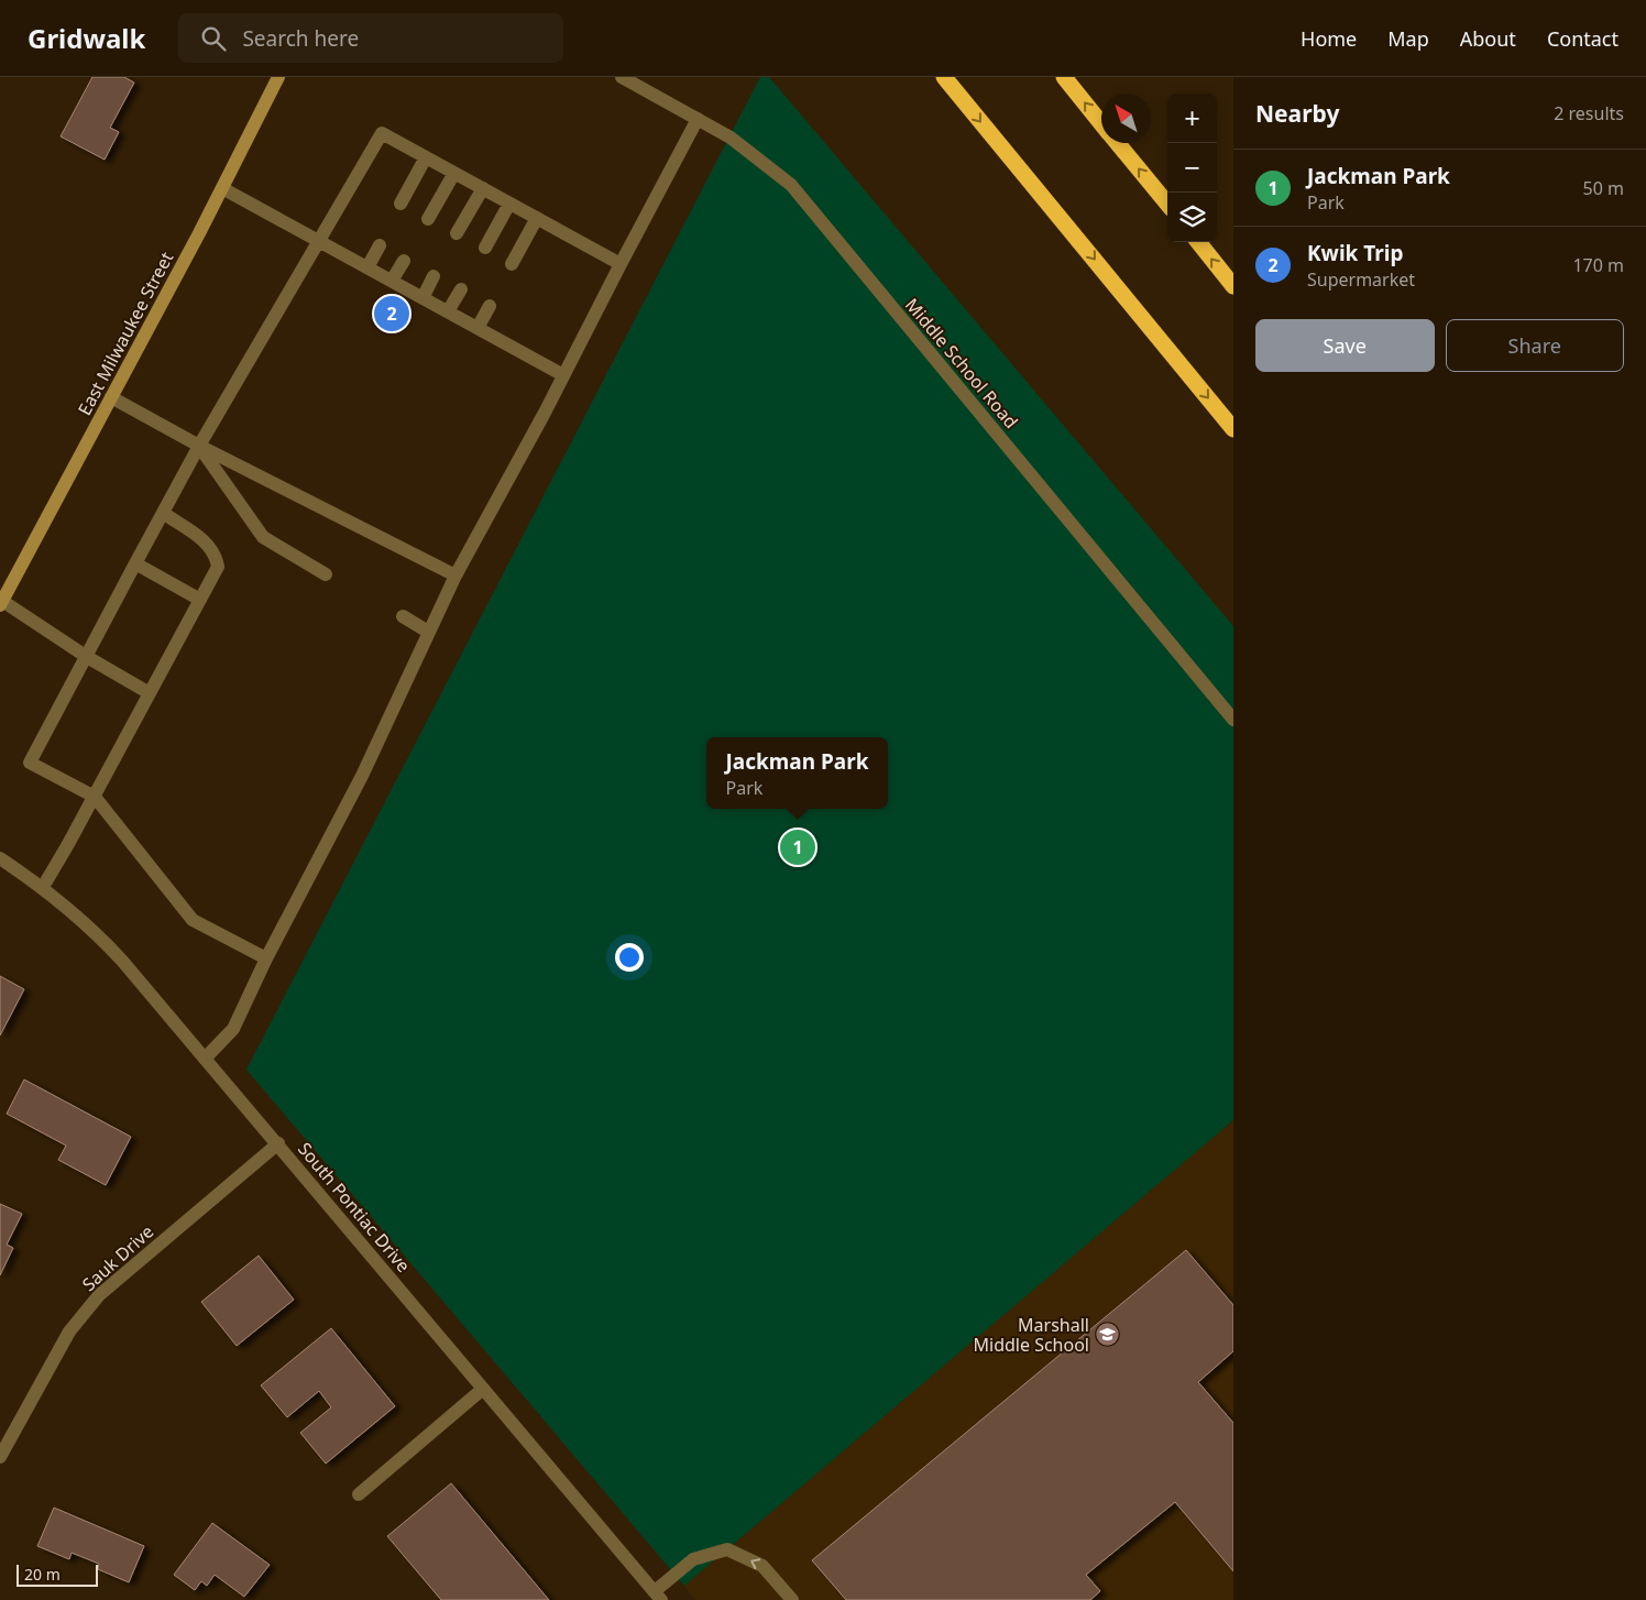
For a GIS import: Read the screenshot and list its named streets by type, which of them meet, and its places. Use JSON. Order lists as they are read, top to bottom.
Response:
{
  "streets": {
    "main road": ["East Milwaukee Street"],
    "street": ["Middle School Road", "South Pontiac Drive", "Sauk Drive"]
  },
  "crossings": [
    ["South Pontiac Drive", "Sauk Drive"]
  ],
  "places": {
    "school or university": ["Marshall Middle School"]
  },
  "scale_bar": "20 m",
  "north": "top left",
  "page": {
    "header": "Gridwalk",
    "search": "Search here",
    "nav": [
      "Home",
      "Map",
      "About",
      "Contact"
    ],
    "heading": ["Nearby", "2 results"],
    "map_buttons": ["+", "−"],
    "list": [
      {
        "mark": "1",
        "name": "Jackman Park",
        "note": "Park",
        "value": "50 m"
      },
      {
        "mark": "2",
        "name": "Kwik Trip",
        "note": "Supermarket",
        "value": "170 m"
      }
    ],
    "pins": ["2", "1"],
    "buttons": ["Save", "Share"],
    "popup": ["Jackman Park", "Park"],
    "scale": "20 m"
  }
}
